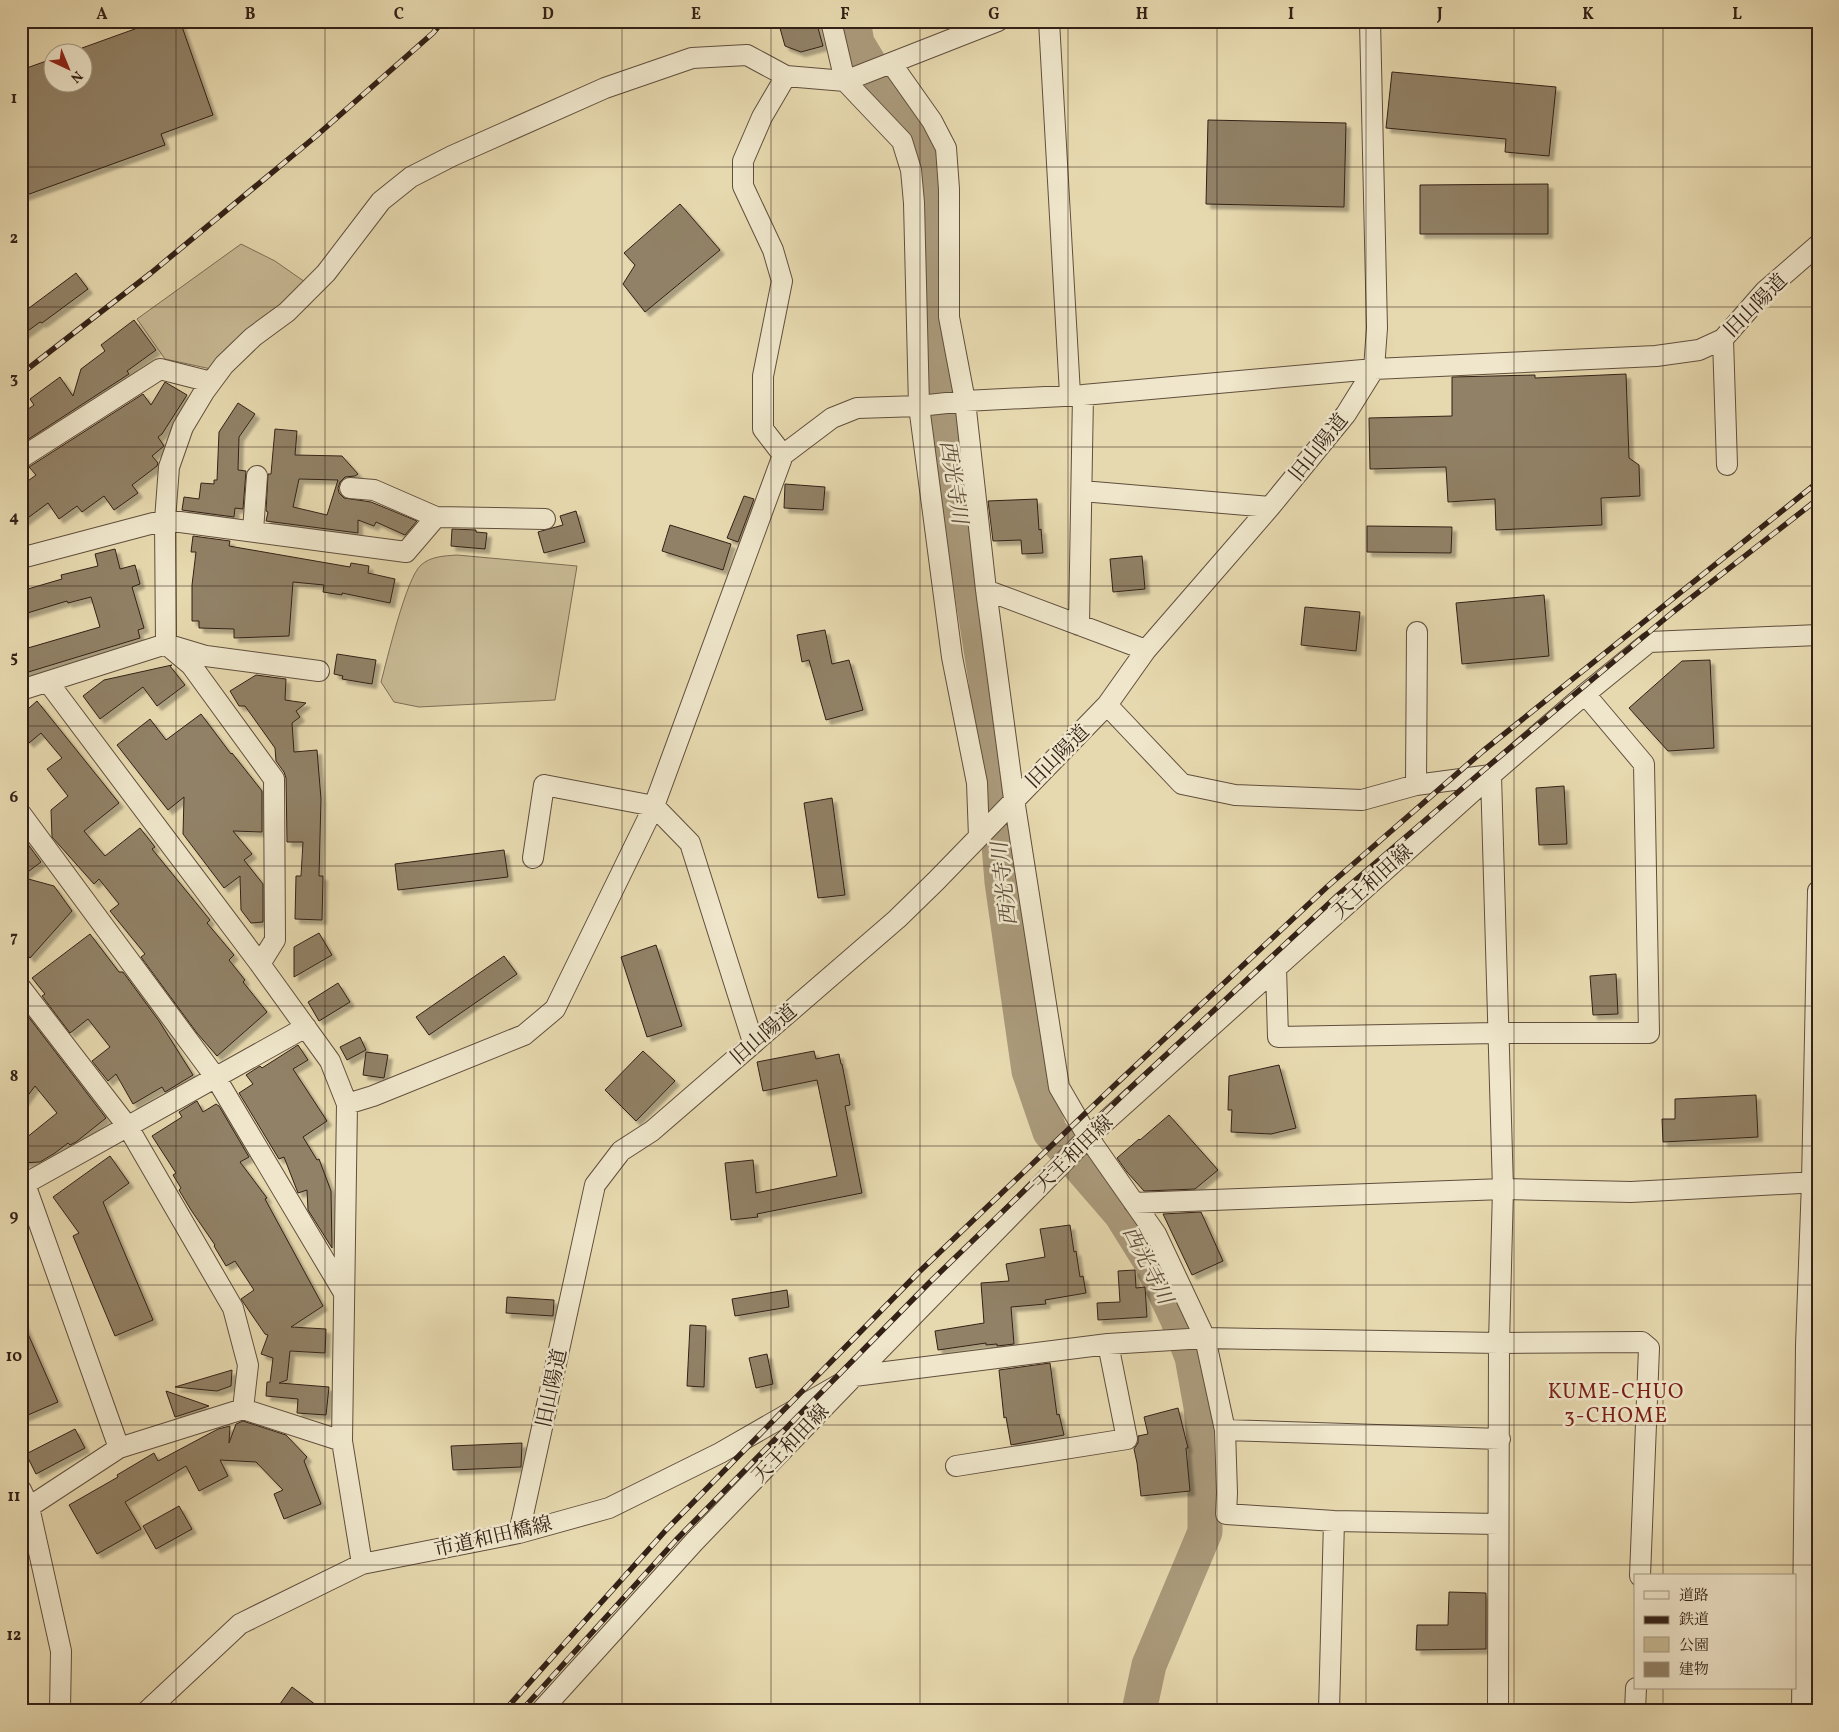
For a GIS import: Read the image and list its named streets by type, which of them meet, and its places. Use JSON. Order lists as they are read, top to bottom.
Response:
{
  "streets": {
    "street": ["旧山陽道", "天王和田線", "市道和田橋線"]
  },
  "crossings": [
    ["旧山陽道", "市道和田橋線"],
    ["天王和田線", "市道和田橋線"]
  ],
  "districts": ["KUME-CHUO 3-CHOME"],
  "water": ["西光寺川"],
  "legend": [
    "道路",
    "鉄道",
    "公園",
    "建物"
  ],
  "north": "bottom right",
  "grid": {
    "columns": [
      "A",
      "B",
      "C",
      "D",
      "E",
      "F",
      "G",
      "H",
      "I",
      "J",
      "K",
      "L"
    ],
    "rows": [
      "1",
      "2",
      "3",
      "4",
      "5",
      "6",
      "7",
      "8",
      "9",
      "10",
      "11",
      "12"
    ]
  }
}
